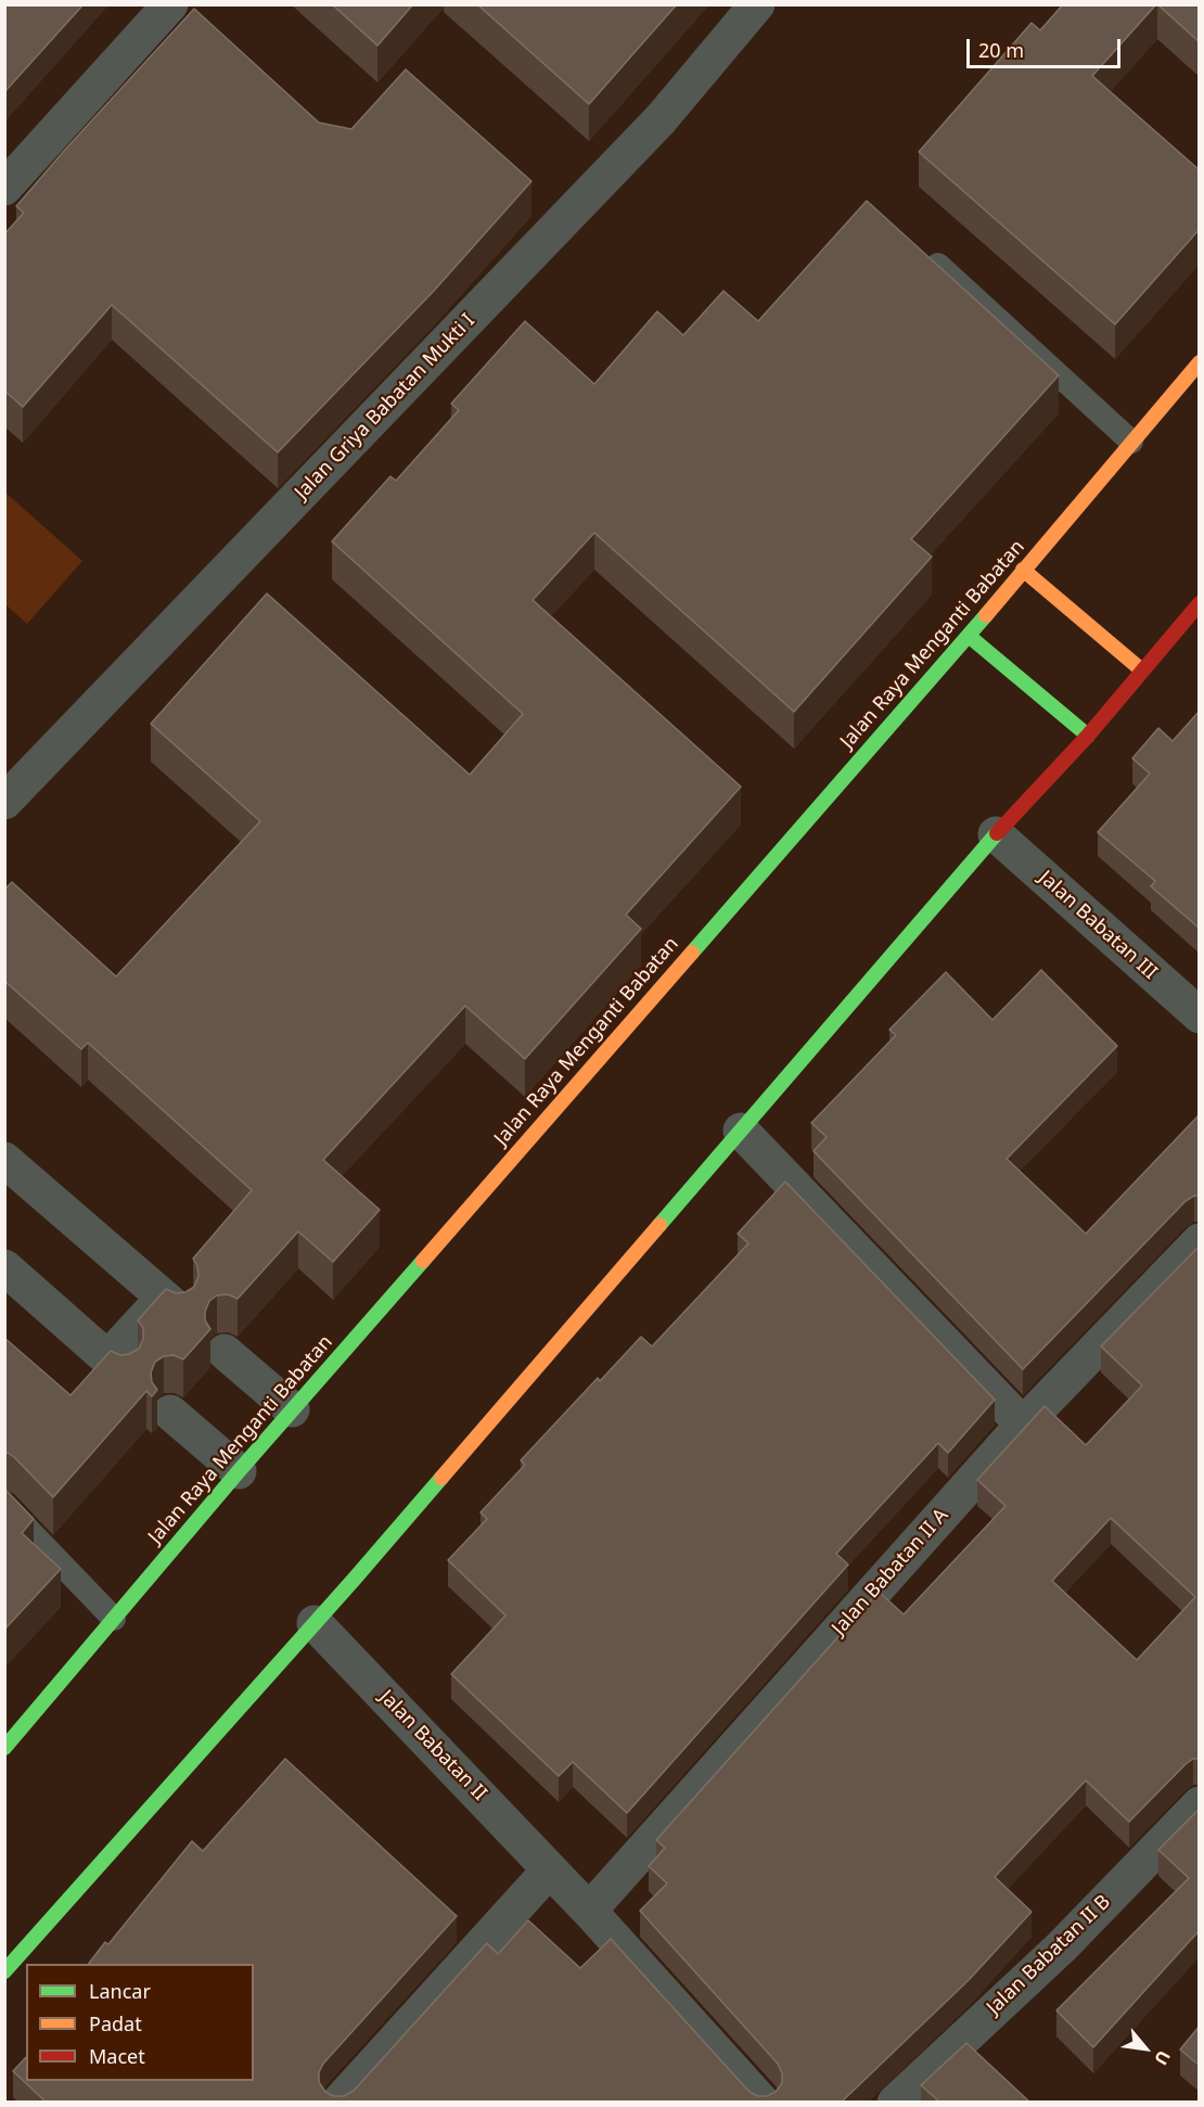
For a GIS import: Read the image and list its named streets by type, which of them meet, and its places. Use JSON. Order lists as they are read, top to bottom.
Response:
{
  "streets": {
    "main road": ["Jalan Raya Menganti Babatan"],
    "street": [
      "Jalan Griya Babatan Mukti I",
      "Jalan Babatan III",
      "Jalan Babatan II A",
      "Jalan Babatan II",
      "Jalan Babatan II B"
    ]
  },
  "crossings": [
    ["Jalan Babatan II A", "Jalan Babatan II"]
  ],
  "legend": ["Lancar", "Padat", "Macet"],
  "scale_bar": "20 m",
  "north": "bottom right"
}
